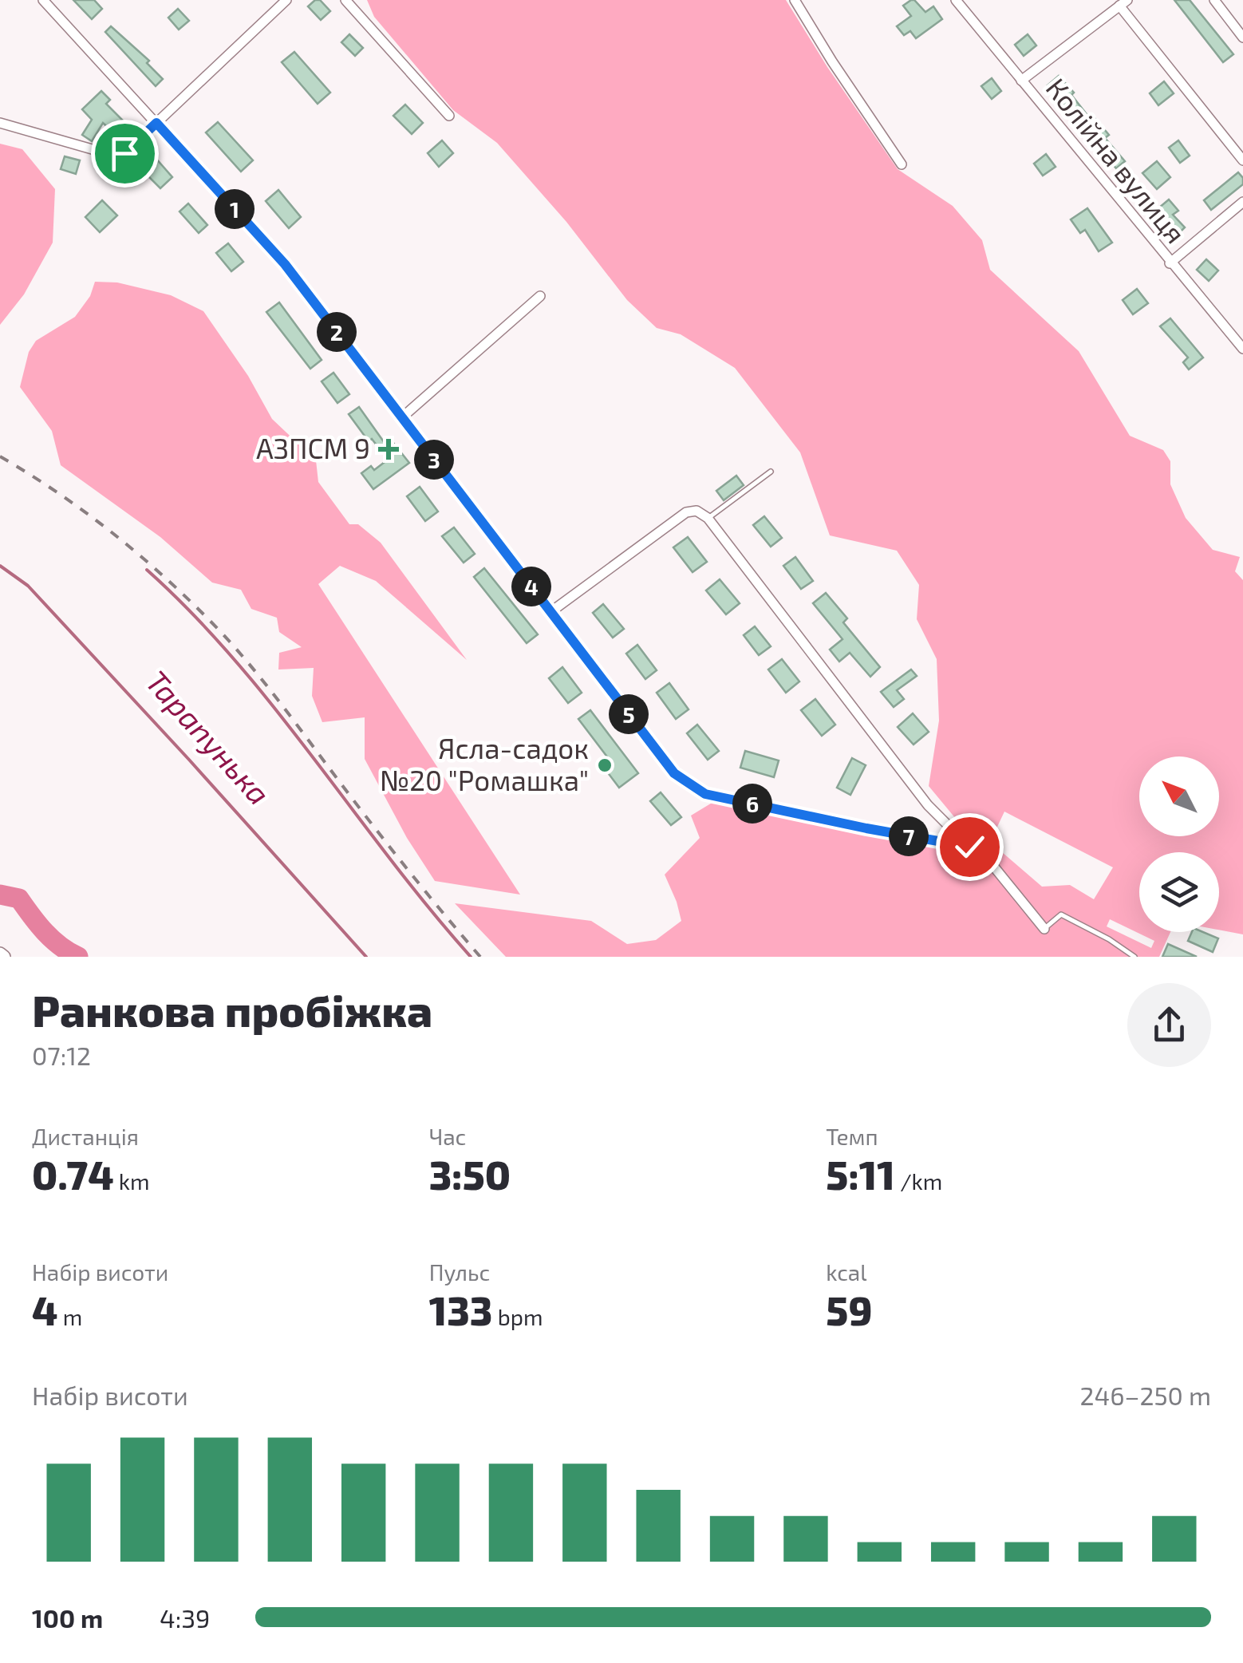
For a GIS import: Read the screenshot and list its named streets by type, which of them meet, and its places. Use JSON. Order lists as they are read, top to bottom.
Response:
{
  "streets": {
    "street": ["Колійна вулиця"]
  },
  "water": ["Тарапунька"],
  "places": {
    "health": ["АЗПСМ 9"],
    "other": ["Ясла-садок №20 \"Ромашка\""]
  },
  "north": "top left",
  "page": {
    "pins": [
      "1",
      "2",
      "3",
      "4",
      "5",
      "6",
      "7"
    ],
    "heading": ["Ранкова пробіжка", "07:12"],
    "stats": [
      ["Дистанція", "0.74 km"],
      ["Час", "3:50"],
      ["Темп", "5:11 /km"],
      ["Набір висоти", "4 m"],
      ["Пульс", "133 bpm"],
      ["kcal", "59"]
    ],
    "chart": ["Набір висоти", "246–250 m"],
    "list": [
      {
        "name": "100 m",
        "note": "4:39"
      }
    ]
  }
}
